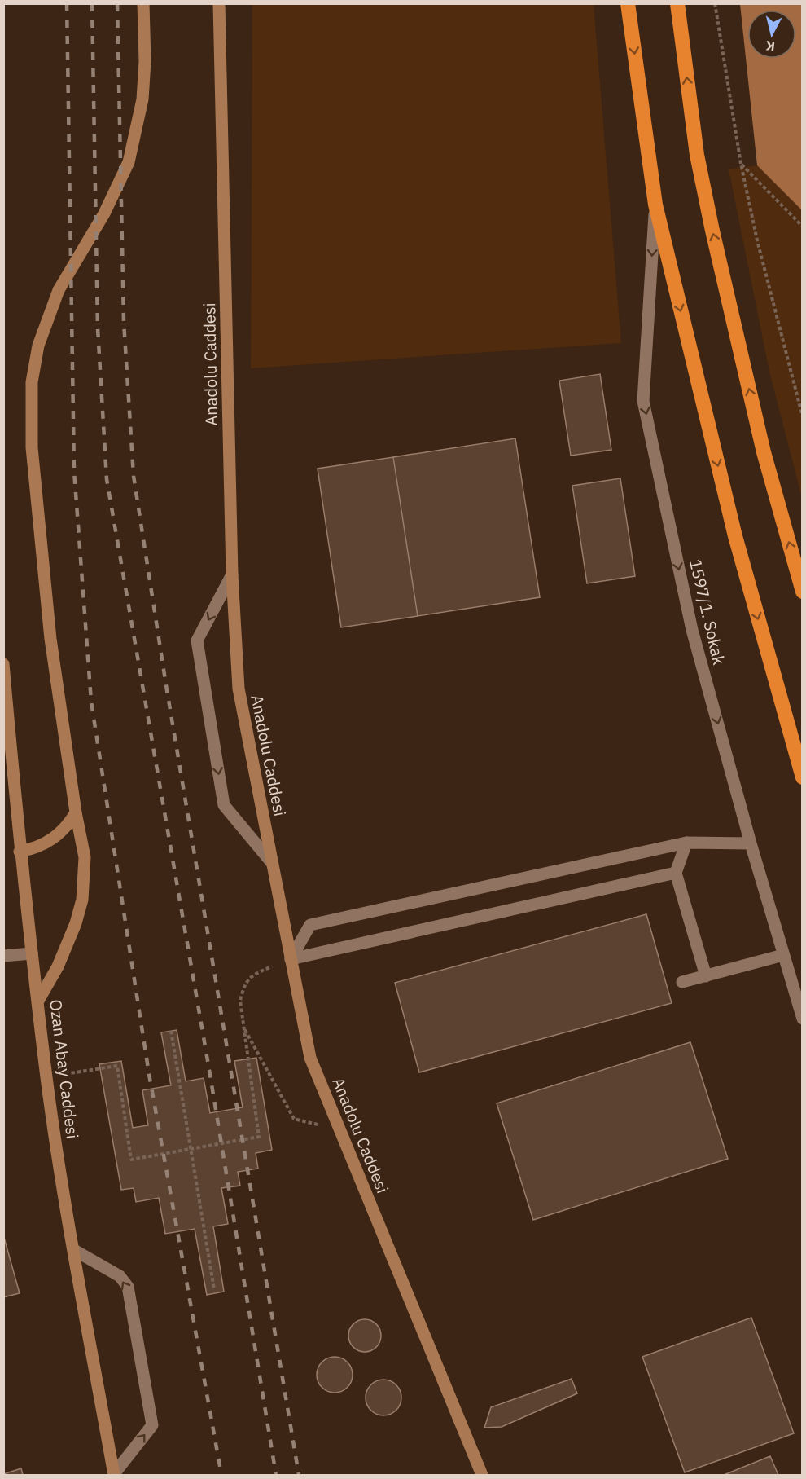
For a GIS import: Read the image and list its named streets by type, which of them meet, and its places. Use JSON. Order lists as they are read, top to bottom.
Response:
{
  "streets": {
    "main road": ["Anadolu Caddesi", "Ozan Abay Caddesi"],
    "street": ["1597/1. Sokak"]
  },
  "one_way": ["1597/1. Sokak"],
  "north": "bottom"
}
